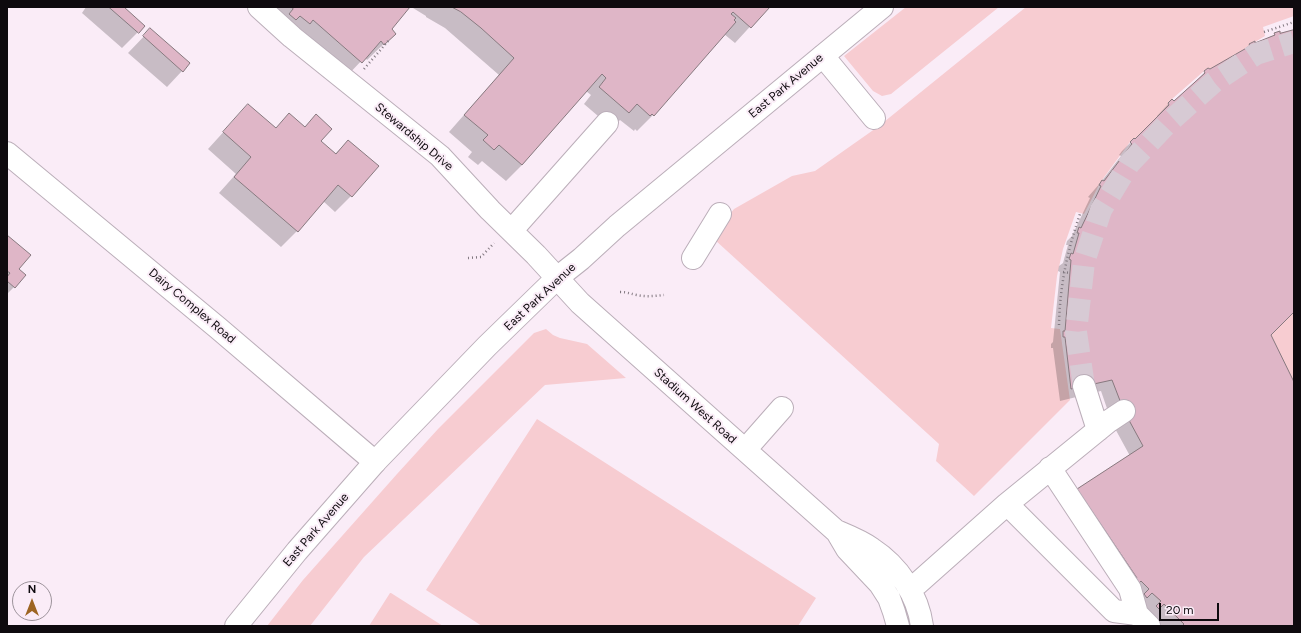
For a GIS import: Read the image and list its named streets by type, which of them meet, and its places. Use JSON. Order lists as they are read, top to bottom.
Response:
{
  "streets": {
    "main road": [
      "East Park Avenue",
      "Stewardship Drive",
      "Dairy Complex Road",
      "Stadium West Road"
    ]
  },
  "crossings": [
    ["East Park Avenue", "Stewardship Drive"],
    ["East Park Avenue", "Dairy Complex Road"],
    ["East Park Avenue", "Stadium West Road"],
    ["Stewardship Drive", "Stadium West Road"]
  ],
  "scale_bar": "20 m",
  "north": "top"
}
